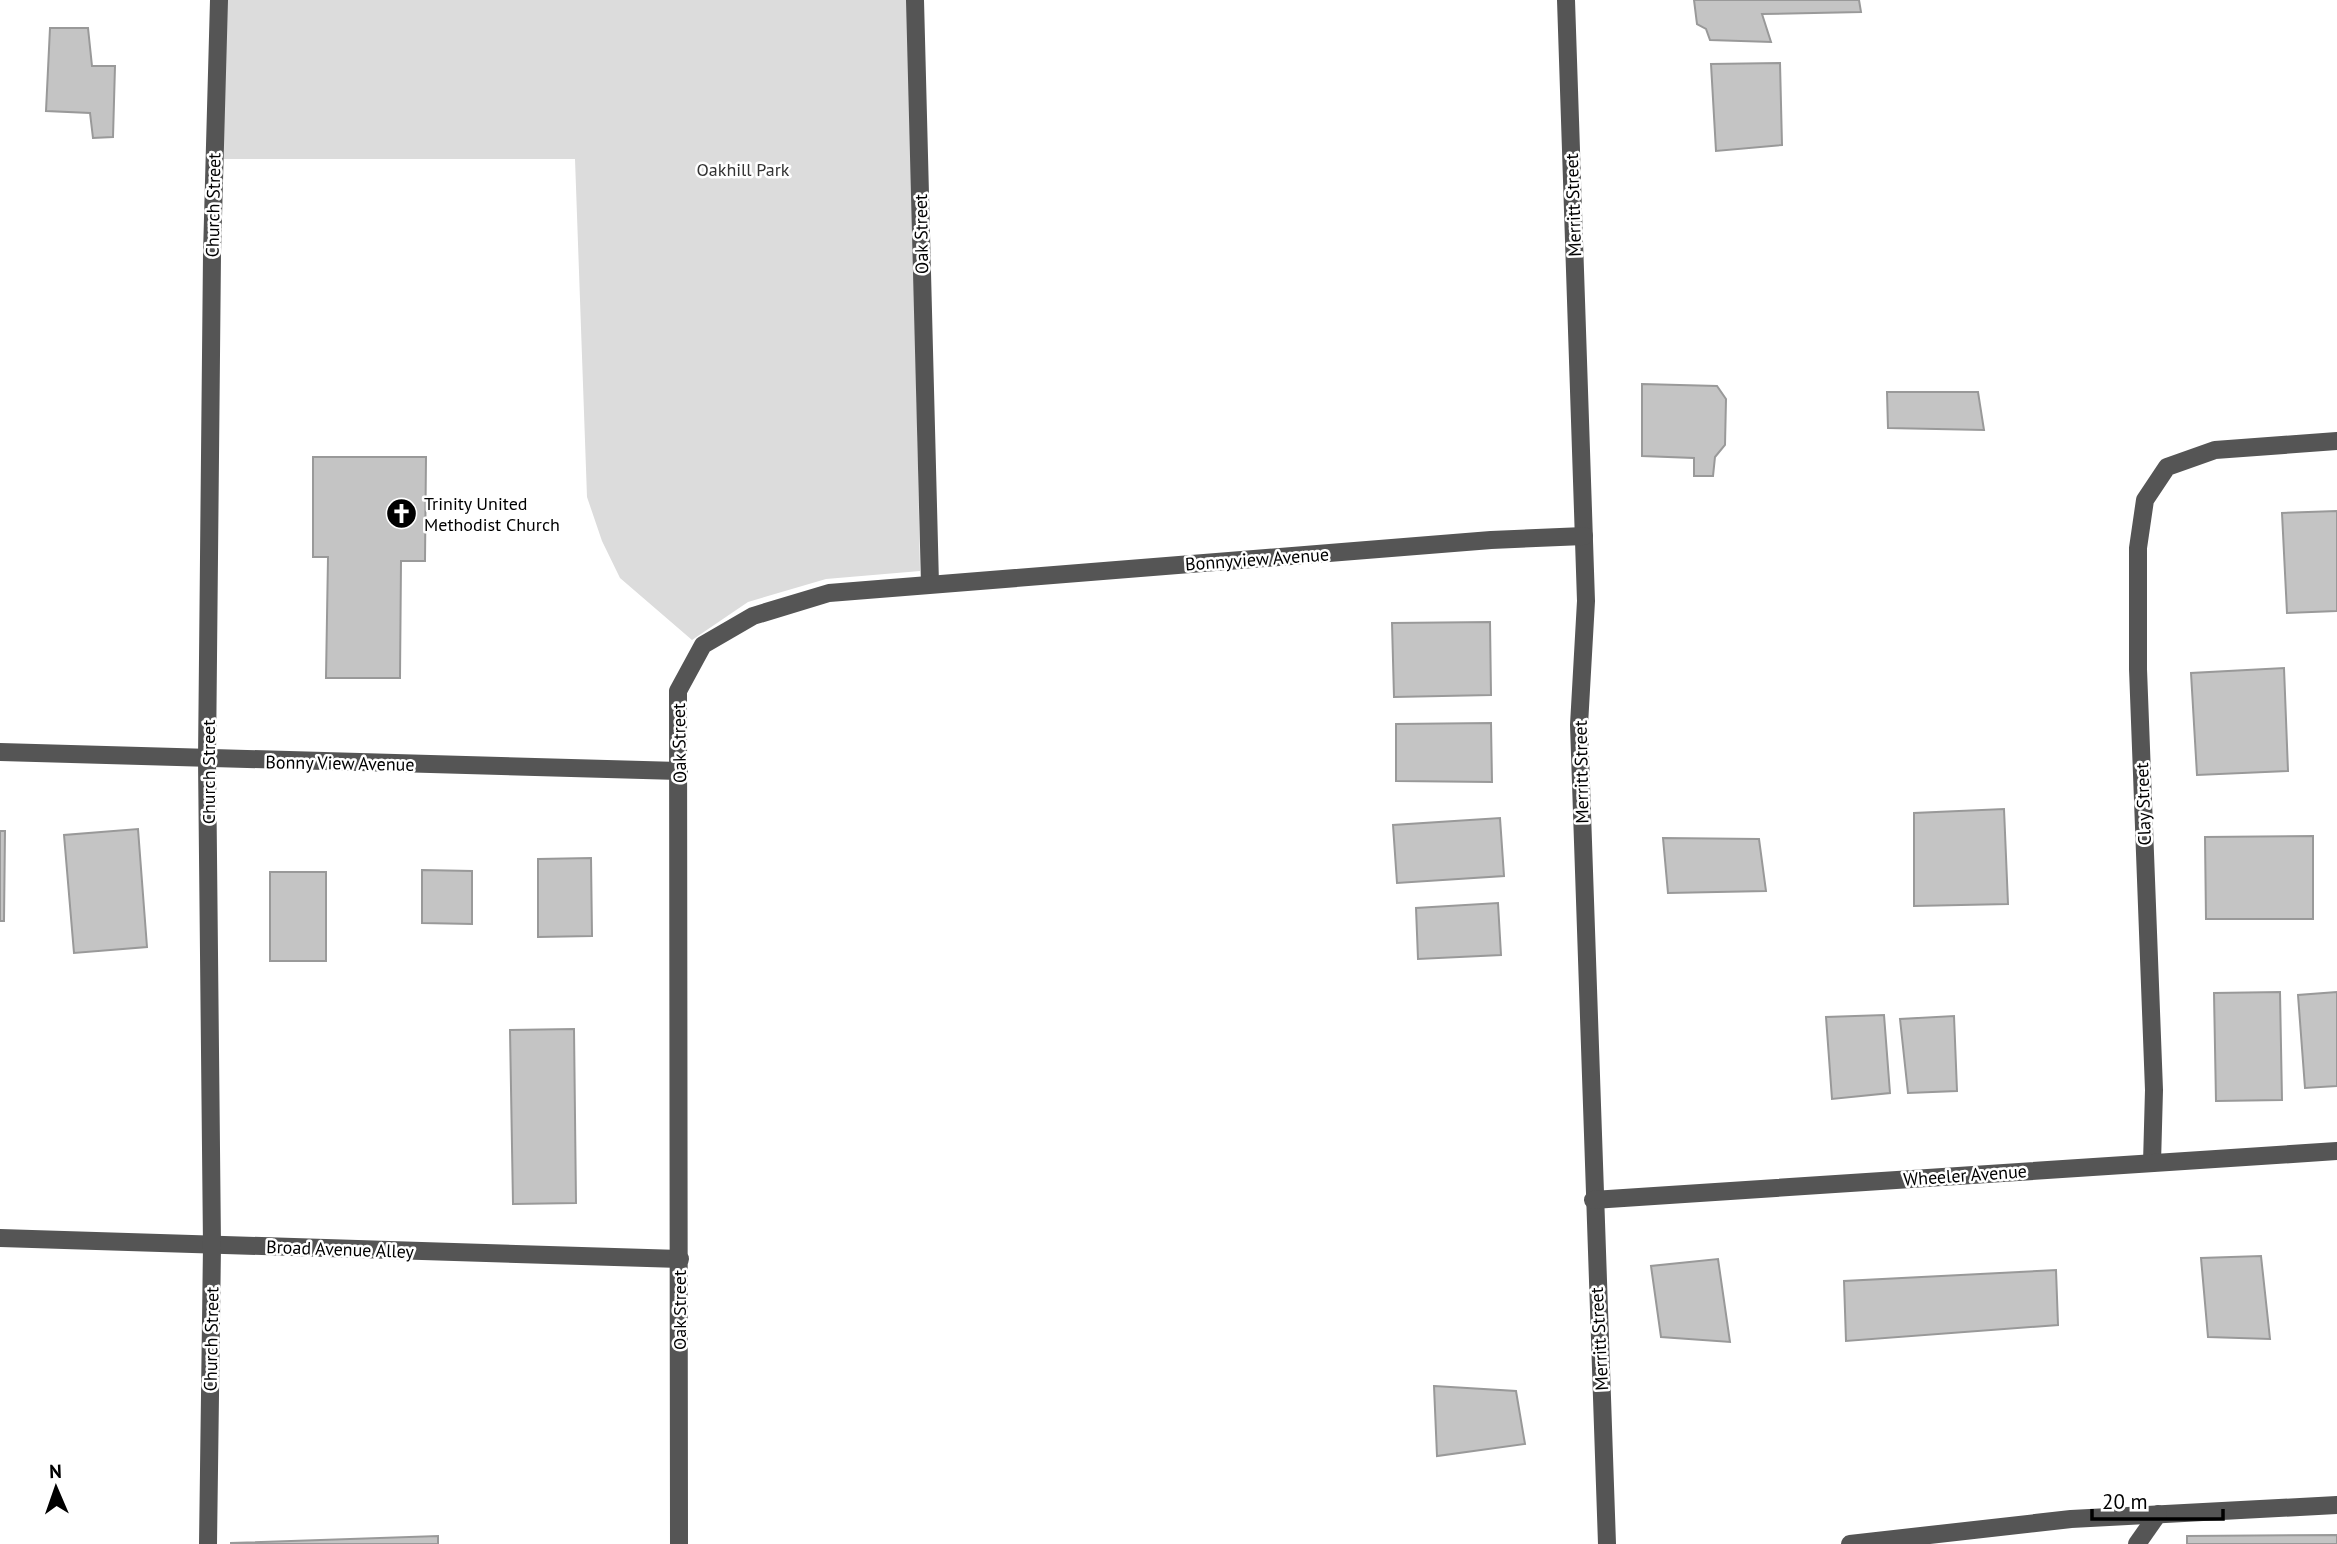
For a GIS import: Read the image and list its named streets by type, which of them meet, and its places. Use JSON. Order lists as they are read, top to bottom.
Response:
{
  "streets": {
    "street": [
      "Church Street",
      "Merritt Street",
      "Oak Street",
      "Bonnyview Avenue",
      "Bonny View Avenue",
      "Clay Street",
      "Wheeler Avenue",
      "Broad Avenue Alley"
    ]
  },
  "crossings": [
    ["Church Street", "Bonny View Avenue"],
    ["Church Street", "Broad Avenue Alley"],
    ["Merritt Street", "Bonnyview Avenue"],
    ["Merritt Street", "Wheeler Avenue"],
    ["Oak Street", "Bonnyview Avenue"],
    ["Oak Street", "Bonny View Avenue"],
    ["Oak Street", "Broad Avenue Alley"],
    ["Clay Street", "Wheeler Avenue"]
  ],
  "parks": ["Oakhill Park"],
  "places": {
    "church": ["Trinity United Methodist Church"]
  },
  "scale_bar": "20 m",
  "north": "top"
}
